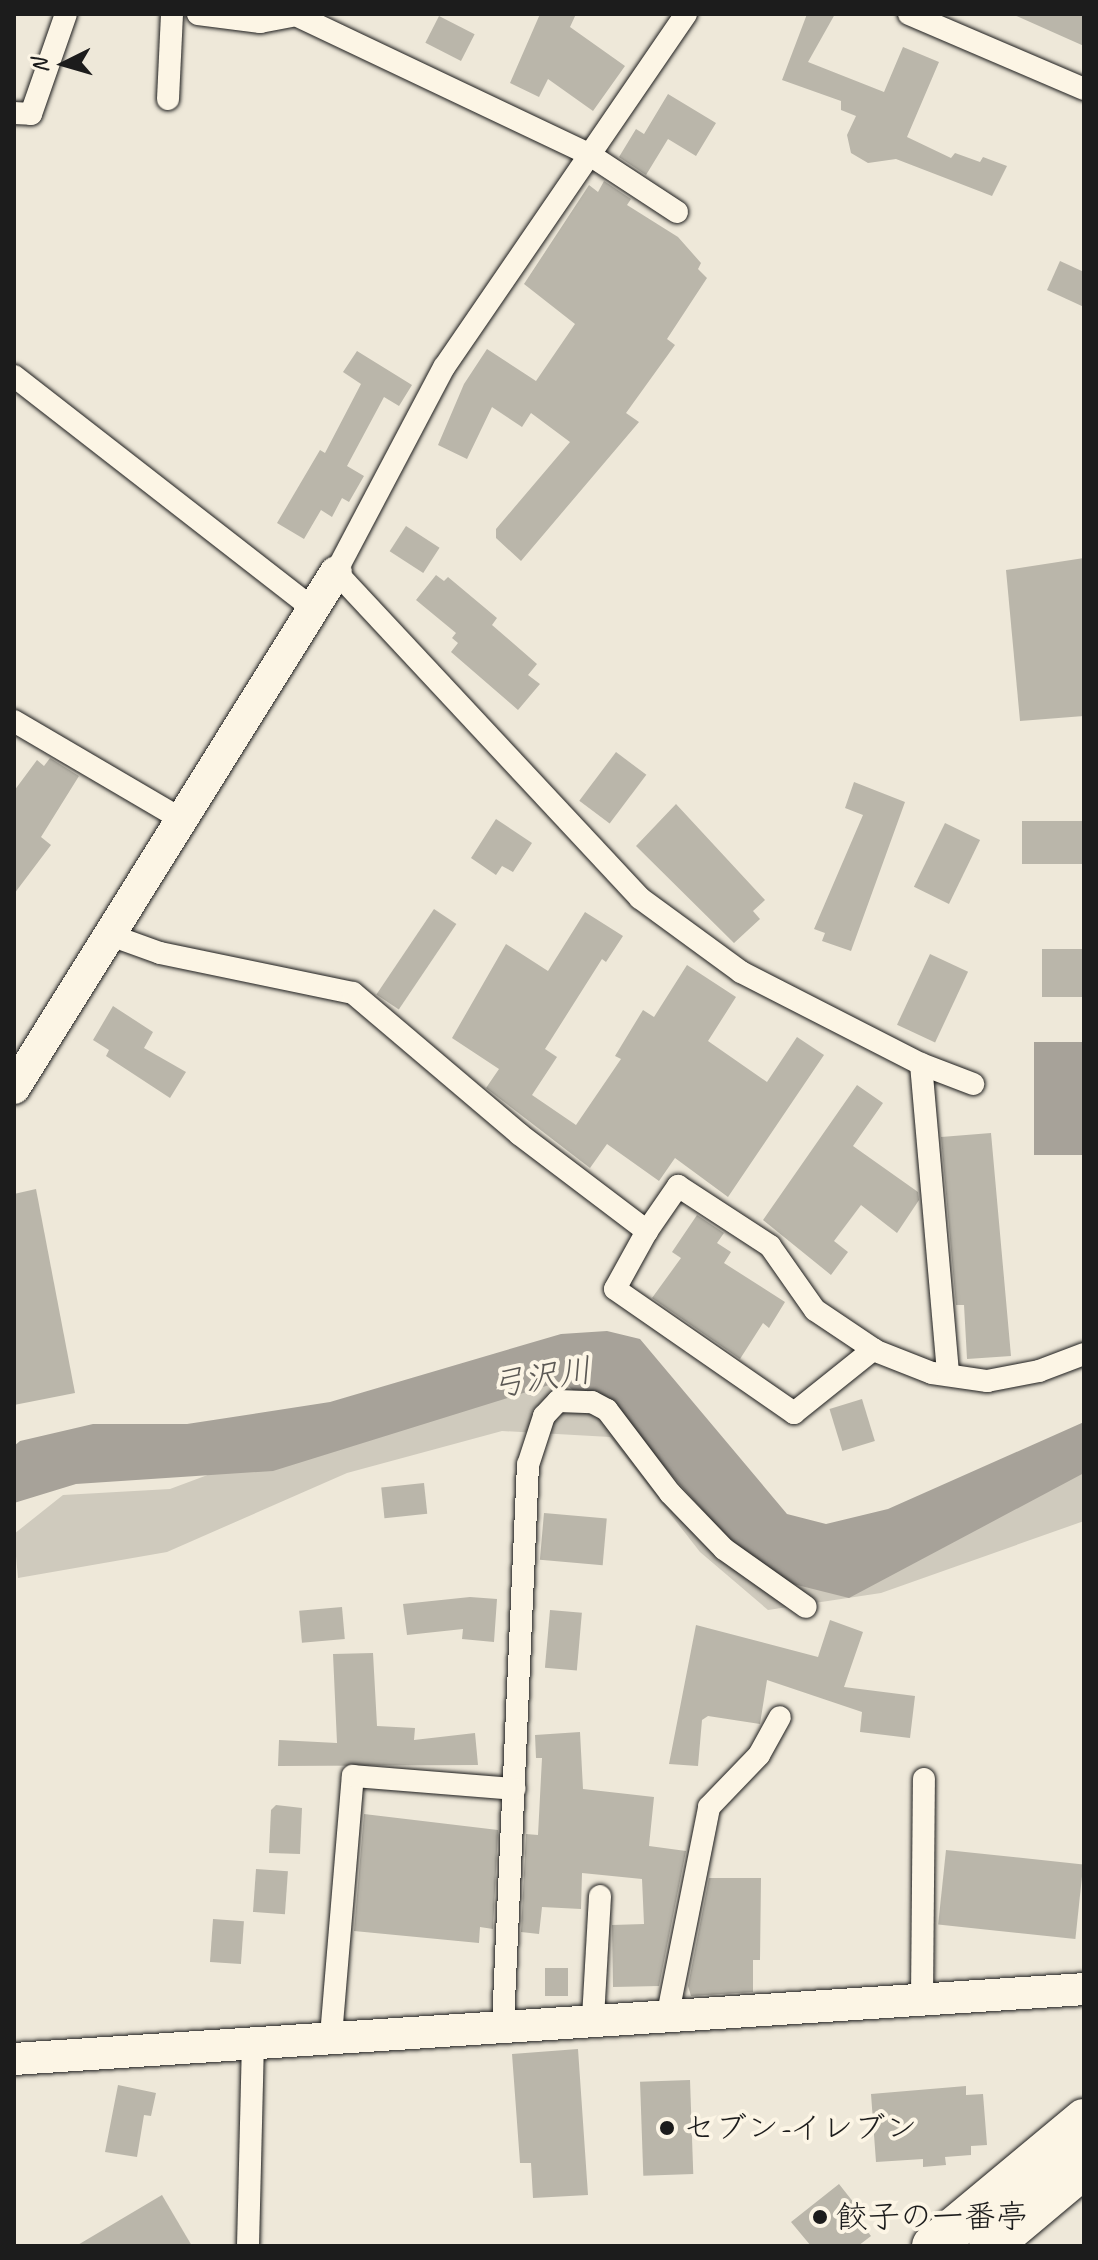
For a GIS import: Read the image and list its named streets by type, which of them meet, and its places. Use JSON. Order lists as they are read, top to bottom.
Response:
{
  "water": ["弓沢川"],
  "places": ["セブン-イレブン", "餃子の一番亭"],
  "north": "left"
}
